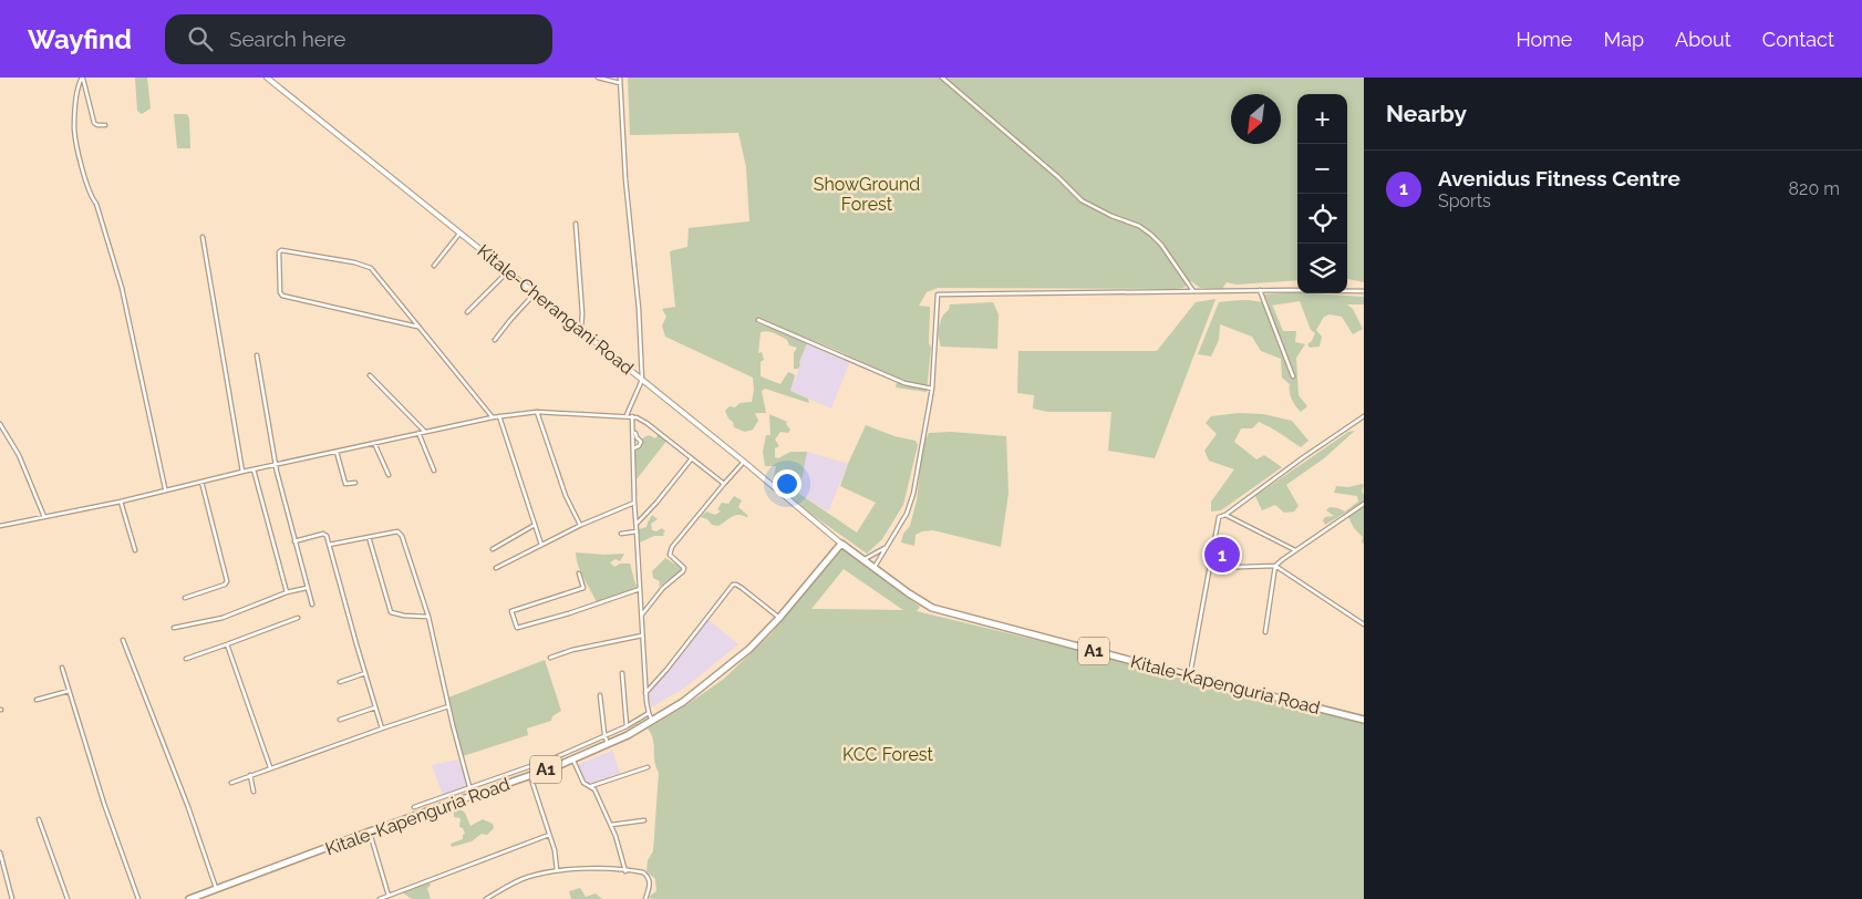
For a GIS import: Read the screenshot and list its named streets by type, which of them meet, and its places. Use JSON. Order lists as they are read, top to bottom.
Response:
{
  "streets": {
    "highway": ["A1", "Kitale-Kapenguria Road"],
    "main road": ["Kitale-Cherangani Road"]
  },
  "crossings": [
    ["Kitale-Cherangani Road", "Kitale-Kapenguria Road"]
  ],
  "parks": ["ShowGround Forest", "KCC Forest"],
  "north": "bottom left",
  "page": {
    "header": "Wayfind",
    "search": "Search here",
    "nav": [
      "Home",
      "Map",
      "About",
      "Contact"
    ],
    "heading": "Nearby",
    "map_buttons": ["+", "−"],
    "list": [
      {
        "mark": "1",
        "name": "Avenidus Fitness Centre",
        "note": "Sports",
        "value": "820 m"
      }
    ],
    "pins": "1"
  }
}
